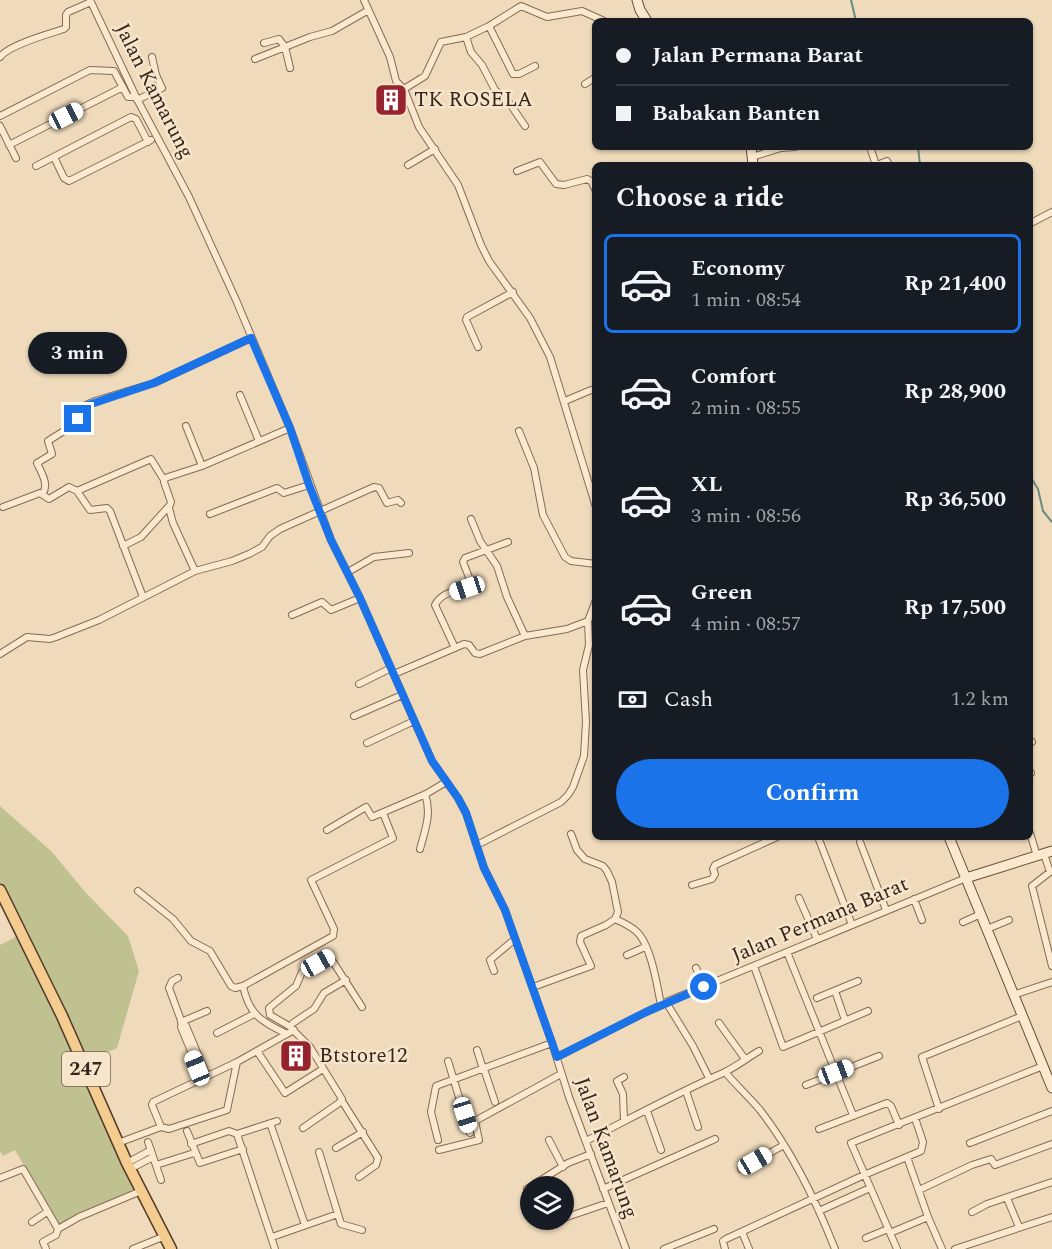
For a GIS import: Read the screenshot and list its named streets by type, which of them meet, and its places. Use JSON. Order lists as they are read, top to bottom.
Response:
{
  "streets": {
    "main road": ["247"],
    "street": ["Jalan Kamarung", "Jalan Permana Barat"]
  },
  "crossings": [
    ["Jalan Kamarung", "Jalan Permana Barat"]
  ],
  "places": {
    "building": ["TK ROSELA", "Btstore12"]
  },
  "page": {
    "banner": ["Jalan Permana Barat", "Babakan Banten"],
    "heading": "Choose a ride",
    "list": [
      {
        "name": "Economy",
        "note": "1 min · 08:54",
        "value": "Rp 21,400"
      },
      {
        "name": "Comfort",
        "note": "2 min · 08:55",
        "value": "Rp 28,900"
      },
      {
        "name": "XL",
        "note": "3 min · 08:56",
        "value": "Rp 36,500"
      },
      {
        "name": "Green",
        "note": "4 min · 08:57",
        "value": "Rp 17,500"
      }
    ],
    "bubble": "3 min",
    "pay": ["Cash", "1.2 km"],
    "buttons": "Confirm"
  }
}
